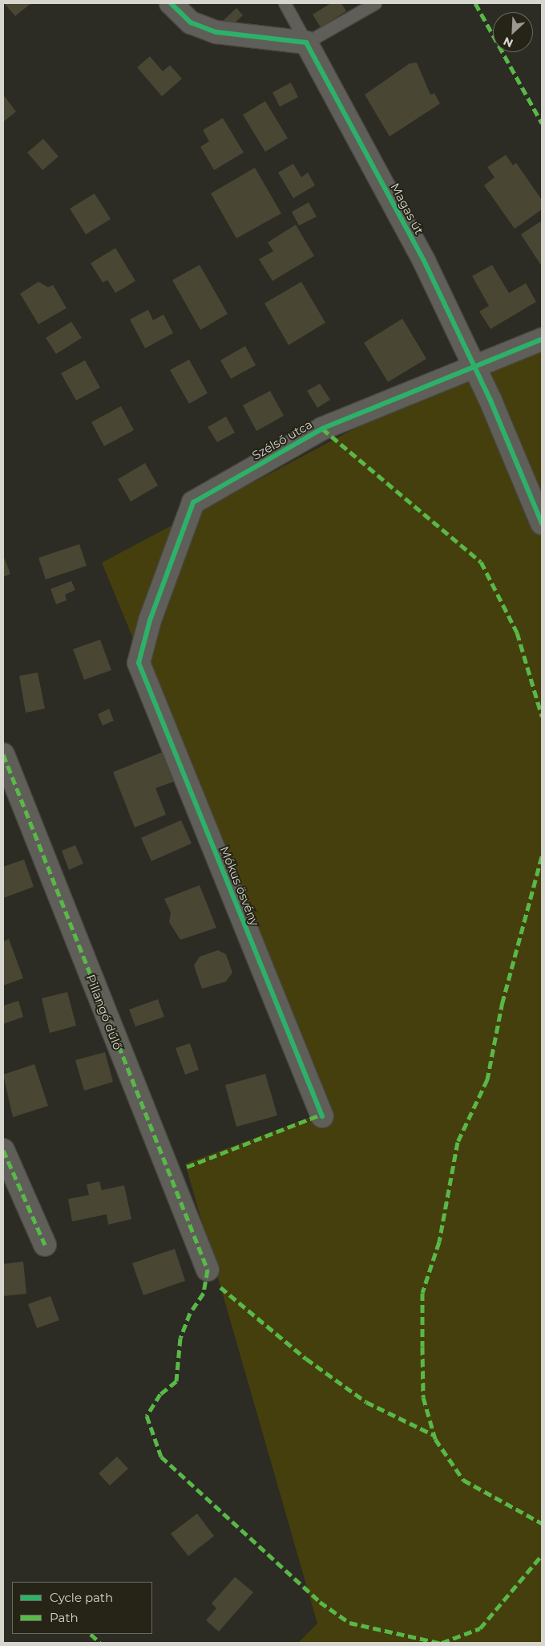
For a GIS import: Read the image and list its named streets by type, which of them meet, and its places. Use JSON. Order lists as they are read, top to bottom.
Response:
{
  "streets": {
    "street": [
      "Magas út",
      "Szélső utca",
      "Mókus ösvény",
      "Pillangó dűlő"
    ]
  },
  "crossings": [
    ["Magas út", "Szélső utca"],
    ["Szélső utca", "Mókus ösvény"]
  ],
  "legend": ["Cycle path", "Path"],
  "north": "bottom left"
}
